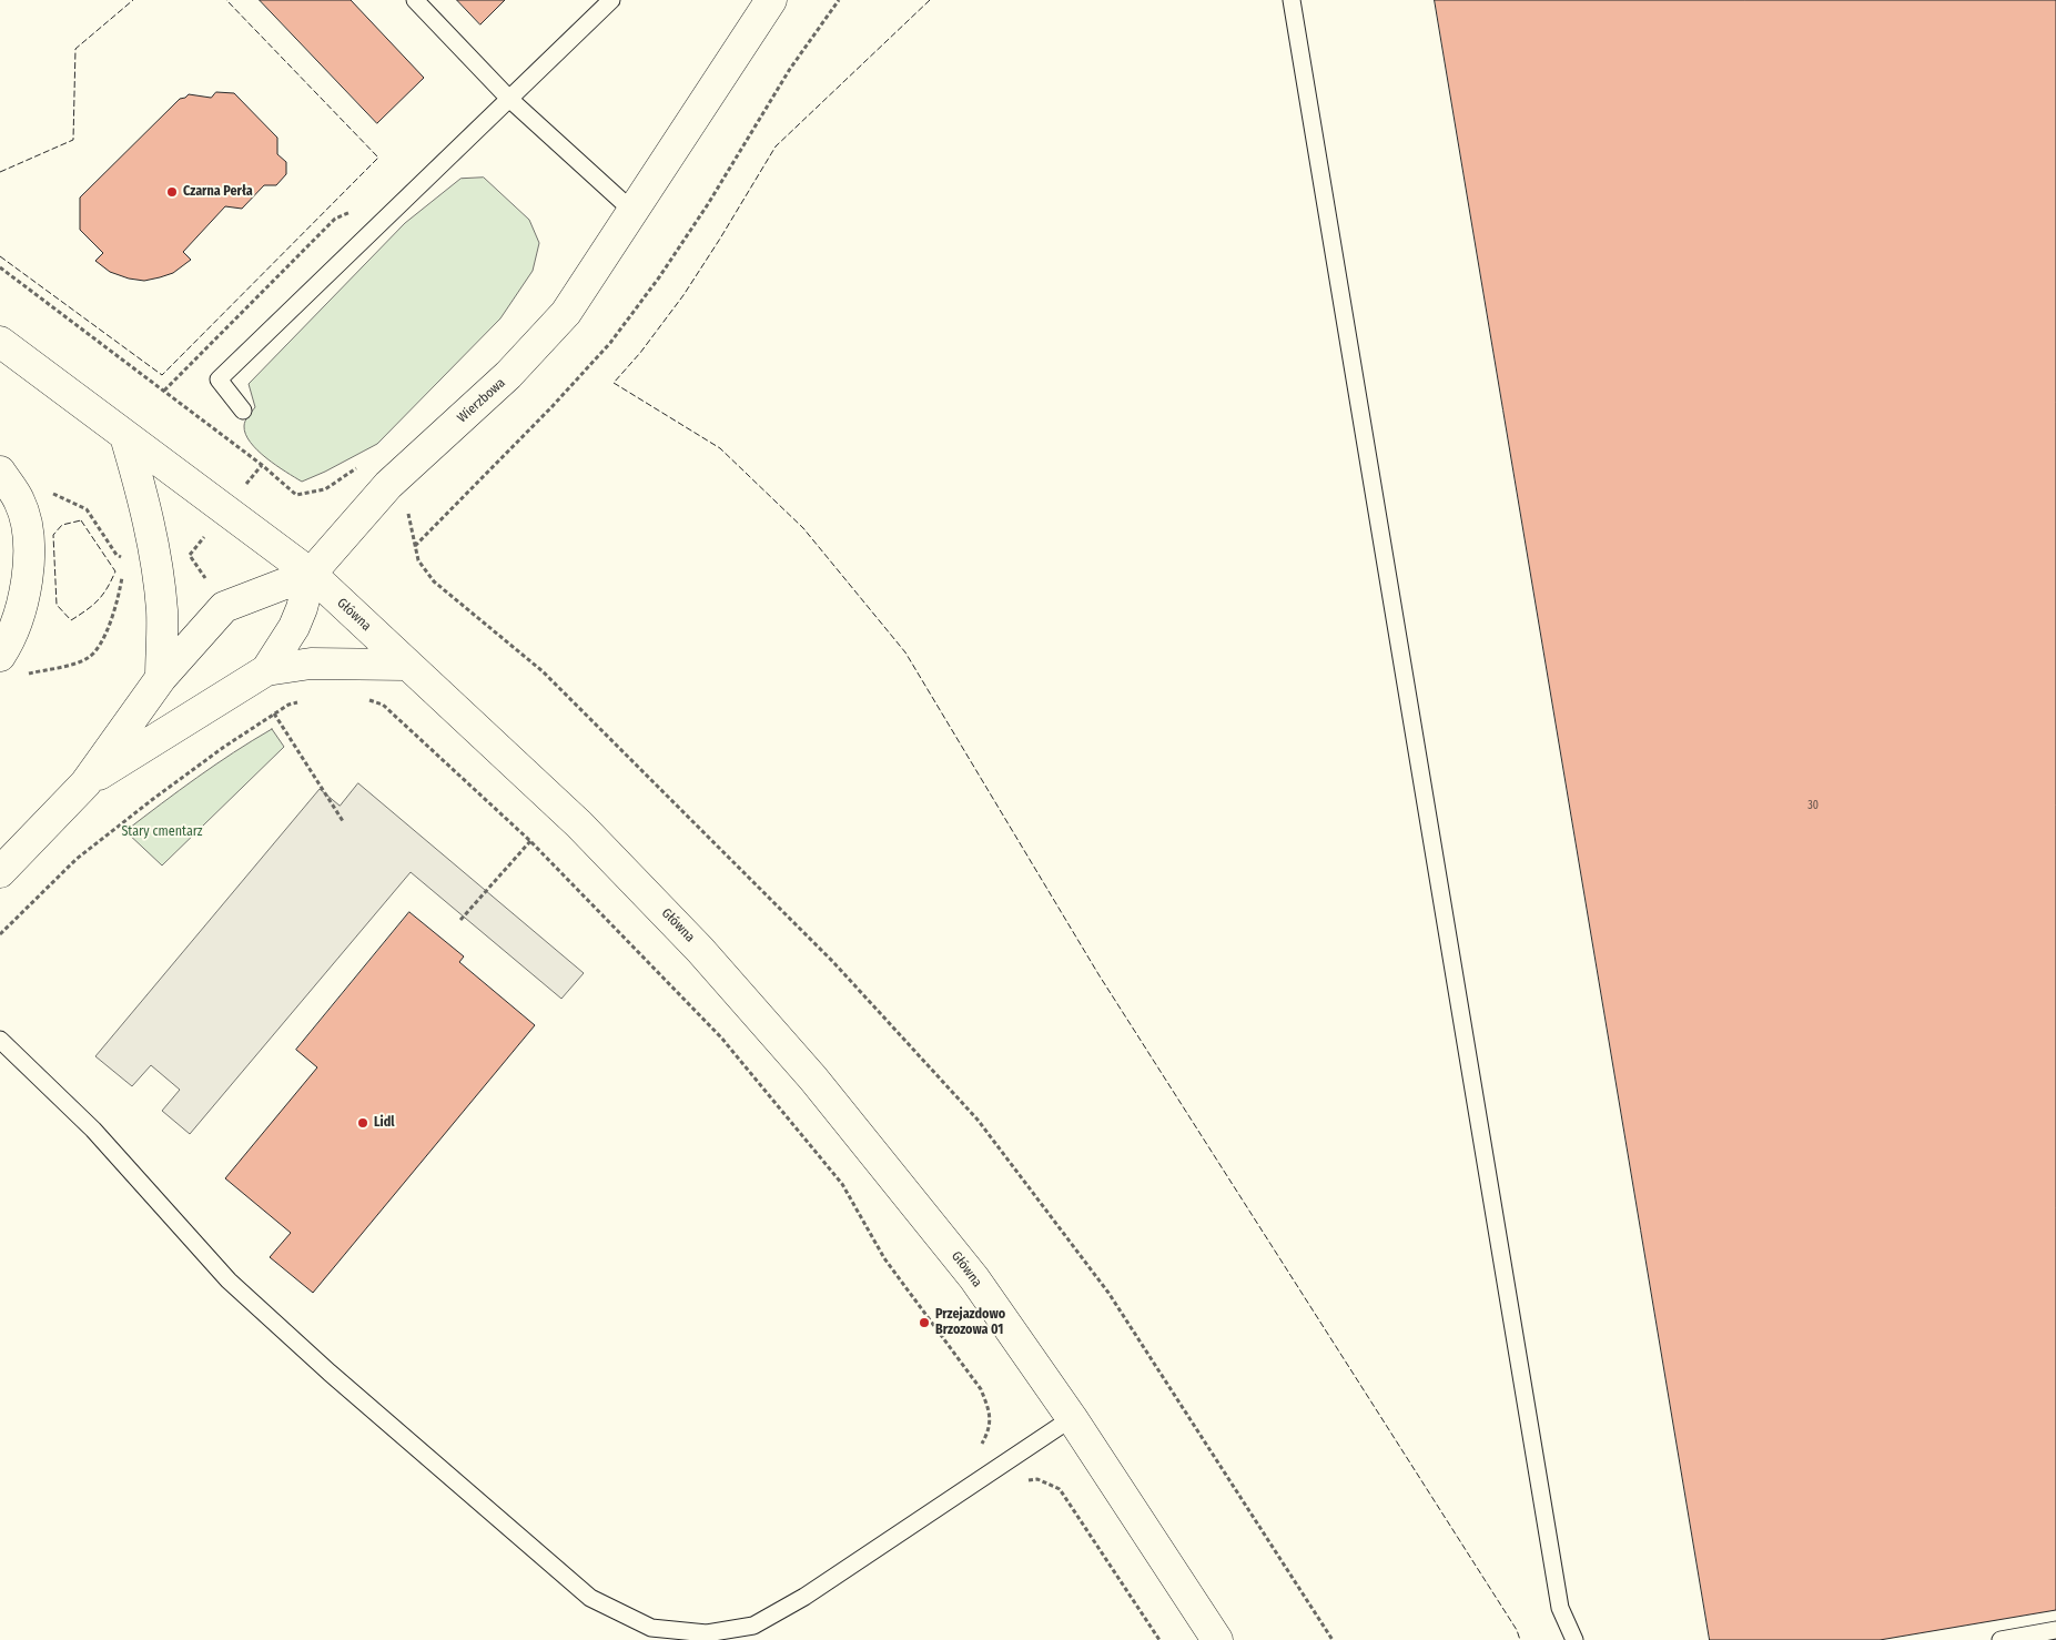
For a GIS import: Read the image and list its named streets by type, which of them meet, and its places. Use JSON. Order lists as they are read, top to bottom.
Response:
{
  "streets": {
    "main road": ["Wierzbowa", "Główna"]
  },
  "crossings": [
    ["Wierzbowa", "Główna"]
  ],
  "parks": ["Stary cmentarz"],
  "places": ["Czarna Perła", "Lidl", "Przejazdowo Brzozowa 01"],
  "house_numbers": ["30"]
}
